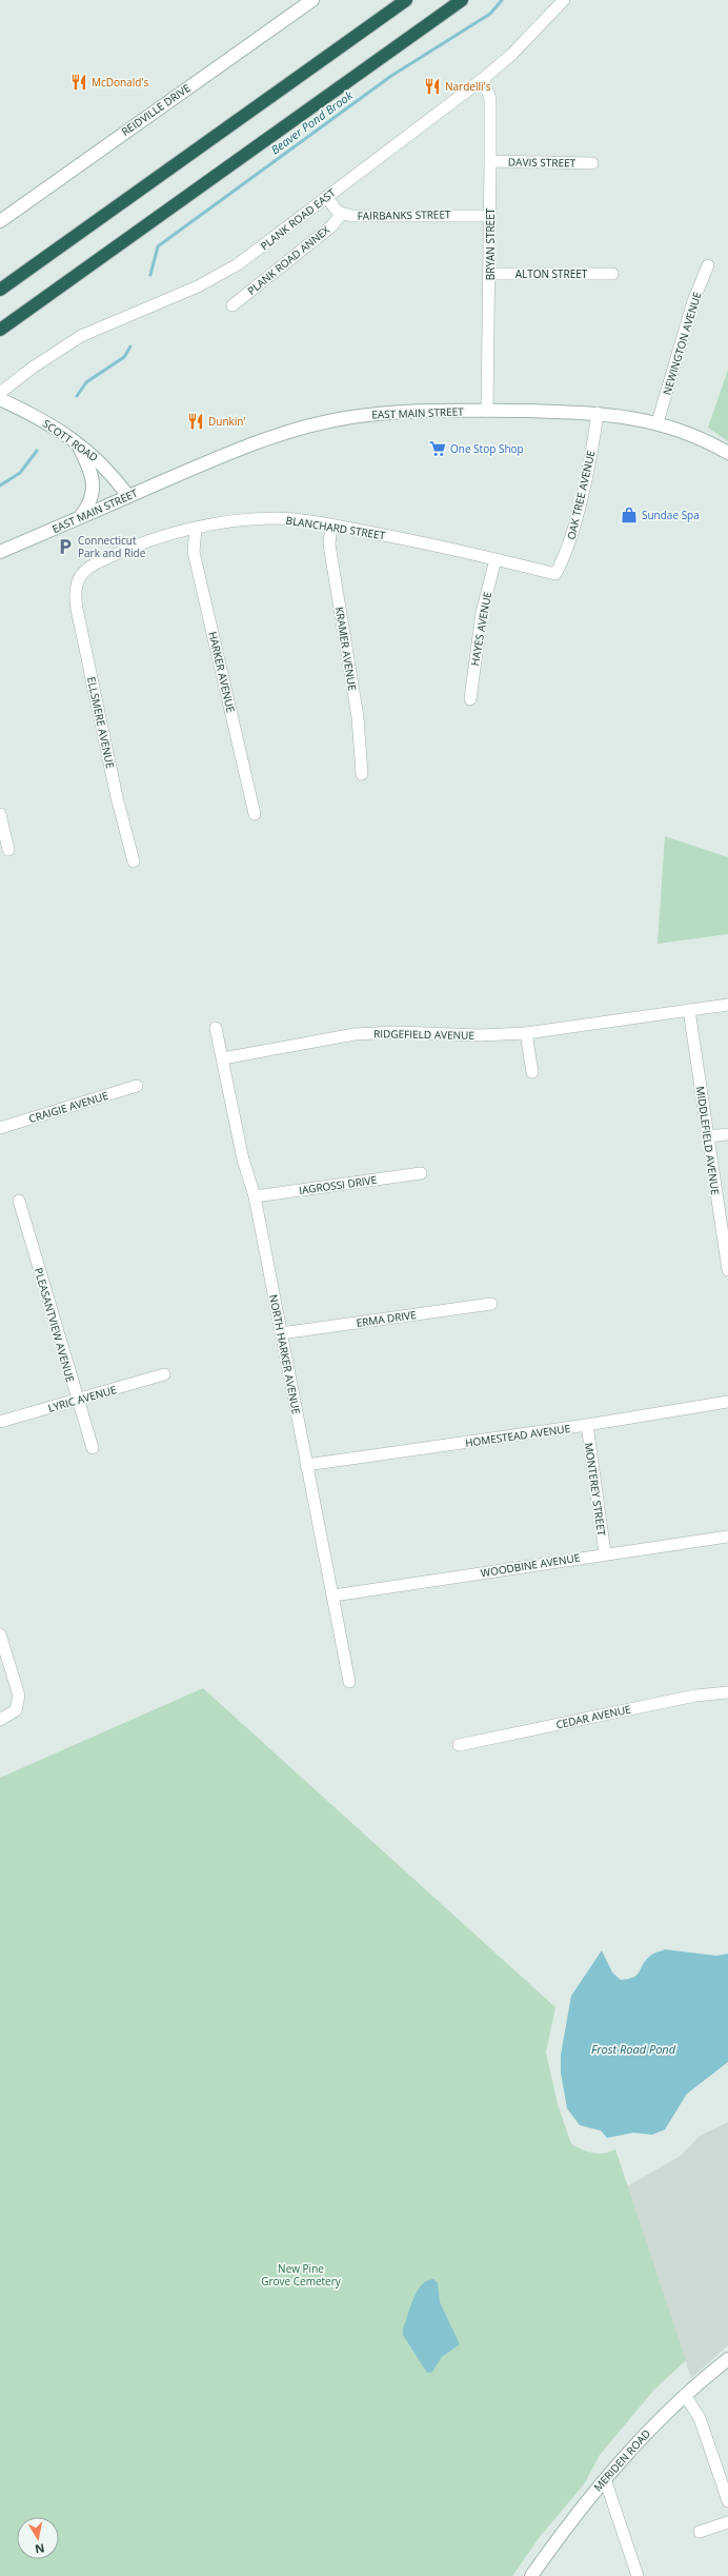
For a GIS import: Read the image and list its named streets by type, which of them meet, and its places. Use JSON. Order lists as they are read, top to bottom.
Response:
{
  "streets": {
    "main road": [
      "REIDVILLE DRIVE",
      "EAST MAIN STREET",
      "SCOTT ROAD",
      "MERIDEN ROAD"
    ],
    "street": [
      "DAVIS STREET",
      "FAIRBANKS STREET",
      "PLANK ROAD EAST",
      "BRYAN STREET",
      "PLANK ROAD ANNEX",
      "ALTON STREET",
      "NEWINGTON AVENUE",
      "OAK TREE AVENUE",
      "BLANCHARD STREET",
      "HAYES AVENUE",
      "KRAMER AVENUE",
      "HARKER AVENUE",
      "ELLSMERE AVENUE",
      "RIDGEFIELD AVENUE",
      "CRAIGIE AVENUE",
      "MIDDLEFIELD AVENUE",
      "IAGROSSI DRIVE",
      "ERMA DRIVE",
      "PLEASANTVIEW AVENUE",
      "NORTH HARKER AVENUE",
      "LYRIC AVENUE",
      "HOMESTEAD AVENUE",
      "MONTEREY STREET",
      "WOODBINE AVENUE",
      "CEDAR AVENUE"
    ]
  },
  "crossings": [
    ["DAVIS STREET", "BRYAN STREET"],
    ["FAIRBANKS STREET", "PLANK ROAD EAST"],
    ["FAIRBANKS STREET", "BRYAN STREET"],
    ["FAIRBANKS STREET", "PLANK ROAD ANNEX"],
    ["PLANK ROAD EAST", "BRYAN STREET"],
    ["BRYAN STREET", "ALTON STREET"],
    ["BRYAN STREET", "EAST MAIN STREET"],
    ["NEWINGTON AVENUE", "EAST MAIN STREET"],
    ["EAST MAIN STREET", "SCOTT ROAD"],
    ["EAST MAIN STREET", "OAK TREE AVENUE"],
    ["OAK TREE AVENUE", "BLANCHARD STREET"],
    ["BLANCHARD STREET", "HAYES AVENUE"],
    ["BLANCHARD STREET", "KRAMER AVENUE"],
    ["BLANCHARD STREET", "HARKER AVENUE"],
    ["BLANCHARD STREET", "ELLSMERE AVENUE"],
    ["RIDGEFIELD AVENUE", "MIDDLEFIELD AVENUE"],
    ["RIDGEFIELD AVENUE", "NORTH HARKER AVENUE"],
    ["IAGROSSI DRIVE", "NORTH HARKER AVENUE"],
    ["ERMA DRIVE", "NORTH HARKER AVENUE"],
    ["PLEASANTVIEW AVENUE", "LYRIC AVENUE"],
    ["NORTH HARKER AVENUE", "HOMESTEAD AVENUE"],
    ["NORTH HARKER AVENUE", "WOODBINE AVENUE"],
    ["HOMESTEAD AVENUE", "MONTEREY STREET"],
    ["MONTEREY STREET", "WOODBINE AVENUE"]
  ],
  "water": ["Beaver Pond Brook", "Frost Road Pond"],
  "parks": ["New Pine Grove Cemetery"],
  "places": {
    "restaurant": ["McDonald's", "Nardelli's", "Dunkin'"],
    "supermarket": ["One Stop Shop"],
    "shop": ["Sundae Spa"],
    "parking": ["Connecticut Park and Ride"]
  },
  "north": "bottom"
}
